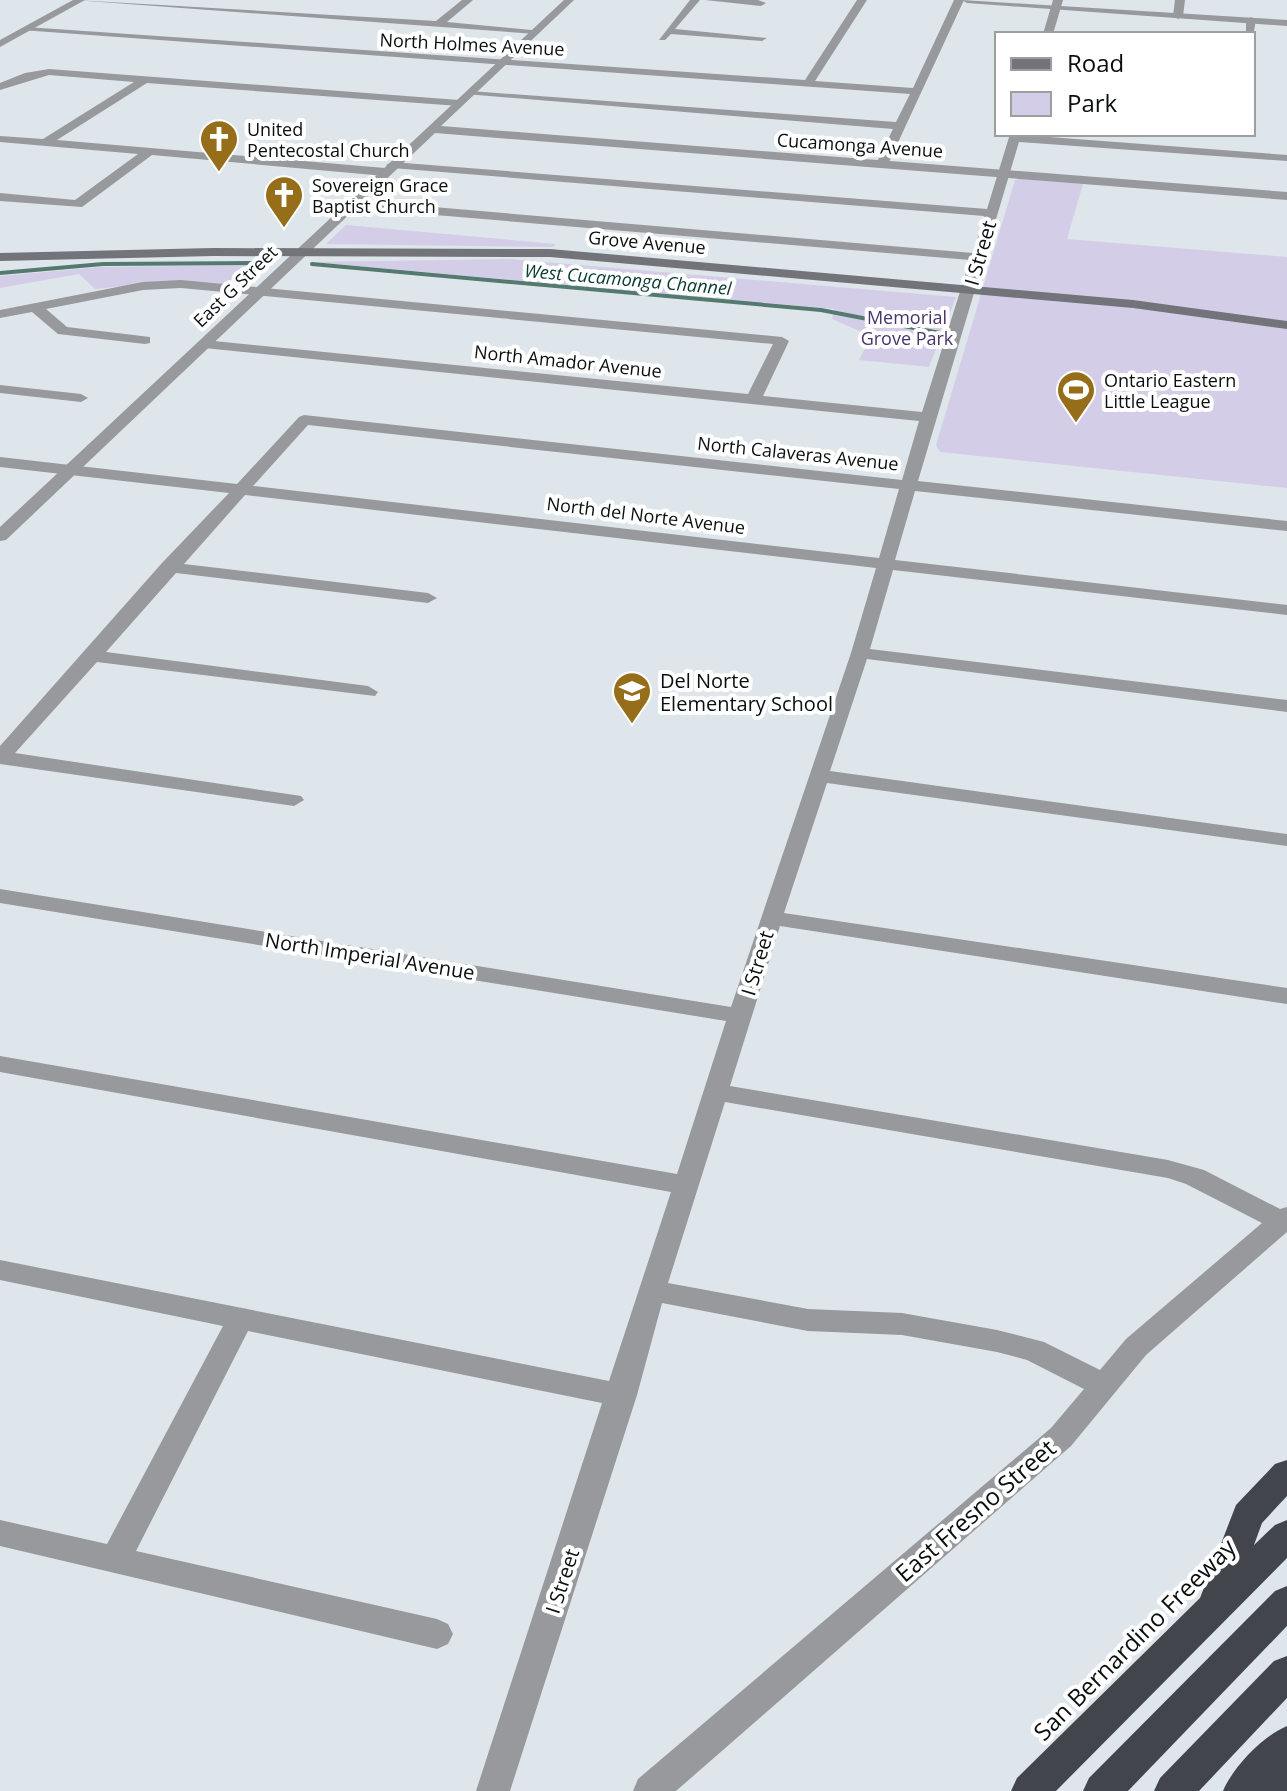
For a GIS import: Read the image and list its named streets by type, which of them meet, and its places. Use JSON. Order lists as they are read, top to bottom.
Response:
{
  "streets": {
    "highway": ["San Bernardino Freeway"],
    "main road": ["Grove Avenue"],
    "street": [
      "North Holmes Avenue",
      "Cucamonga Avenue",
      "I Street",
      "East G Street",
      "North Amador Avenue",
      "North Calaveras Avenue",
      "North del Norte Avenue",
      "North Imperial Avenue",
      "East Fresno Street"
    ]
  },
  "crossings": [
    ["North Holmes Avenue", "East G Street"],
    ["Cucamonga Avenue", "I Street"],
    ["Cucamonga Avenue", "East G Street"],
    ["Grove Avenue", "I Street"],
    ["Grove Avenue", "East G Street"],
    ["I Street", "North Amador Avenue"],
    ["I Street", "North Calaveras Avenue"],
    ["I Street", "North del Norte Avenue"],
    ["I Street", "North Imperial Avenue"],
    ["East G Street", "North Amador Avenue"],
    ["East G Street", "North del Norte Avenue"],
    ["North Calaveras Avenue", "North del Norte Avenue"]
  ],
  "water": ["West Cucamonga Channel"],
  "parks": ["Memorial Grove Park"],
  "places": {
    "church": ["United Pentecostal Church", "Sovereign Grace Baptist Church"],
    "sports": ["Ontario Eastern Little League"],
    "school or university": ["Del Norte Elementary School"]
  },
  "legend": ["Road", "Park"]
}
